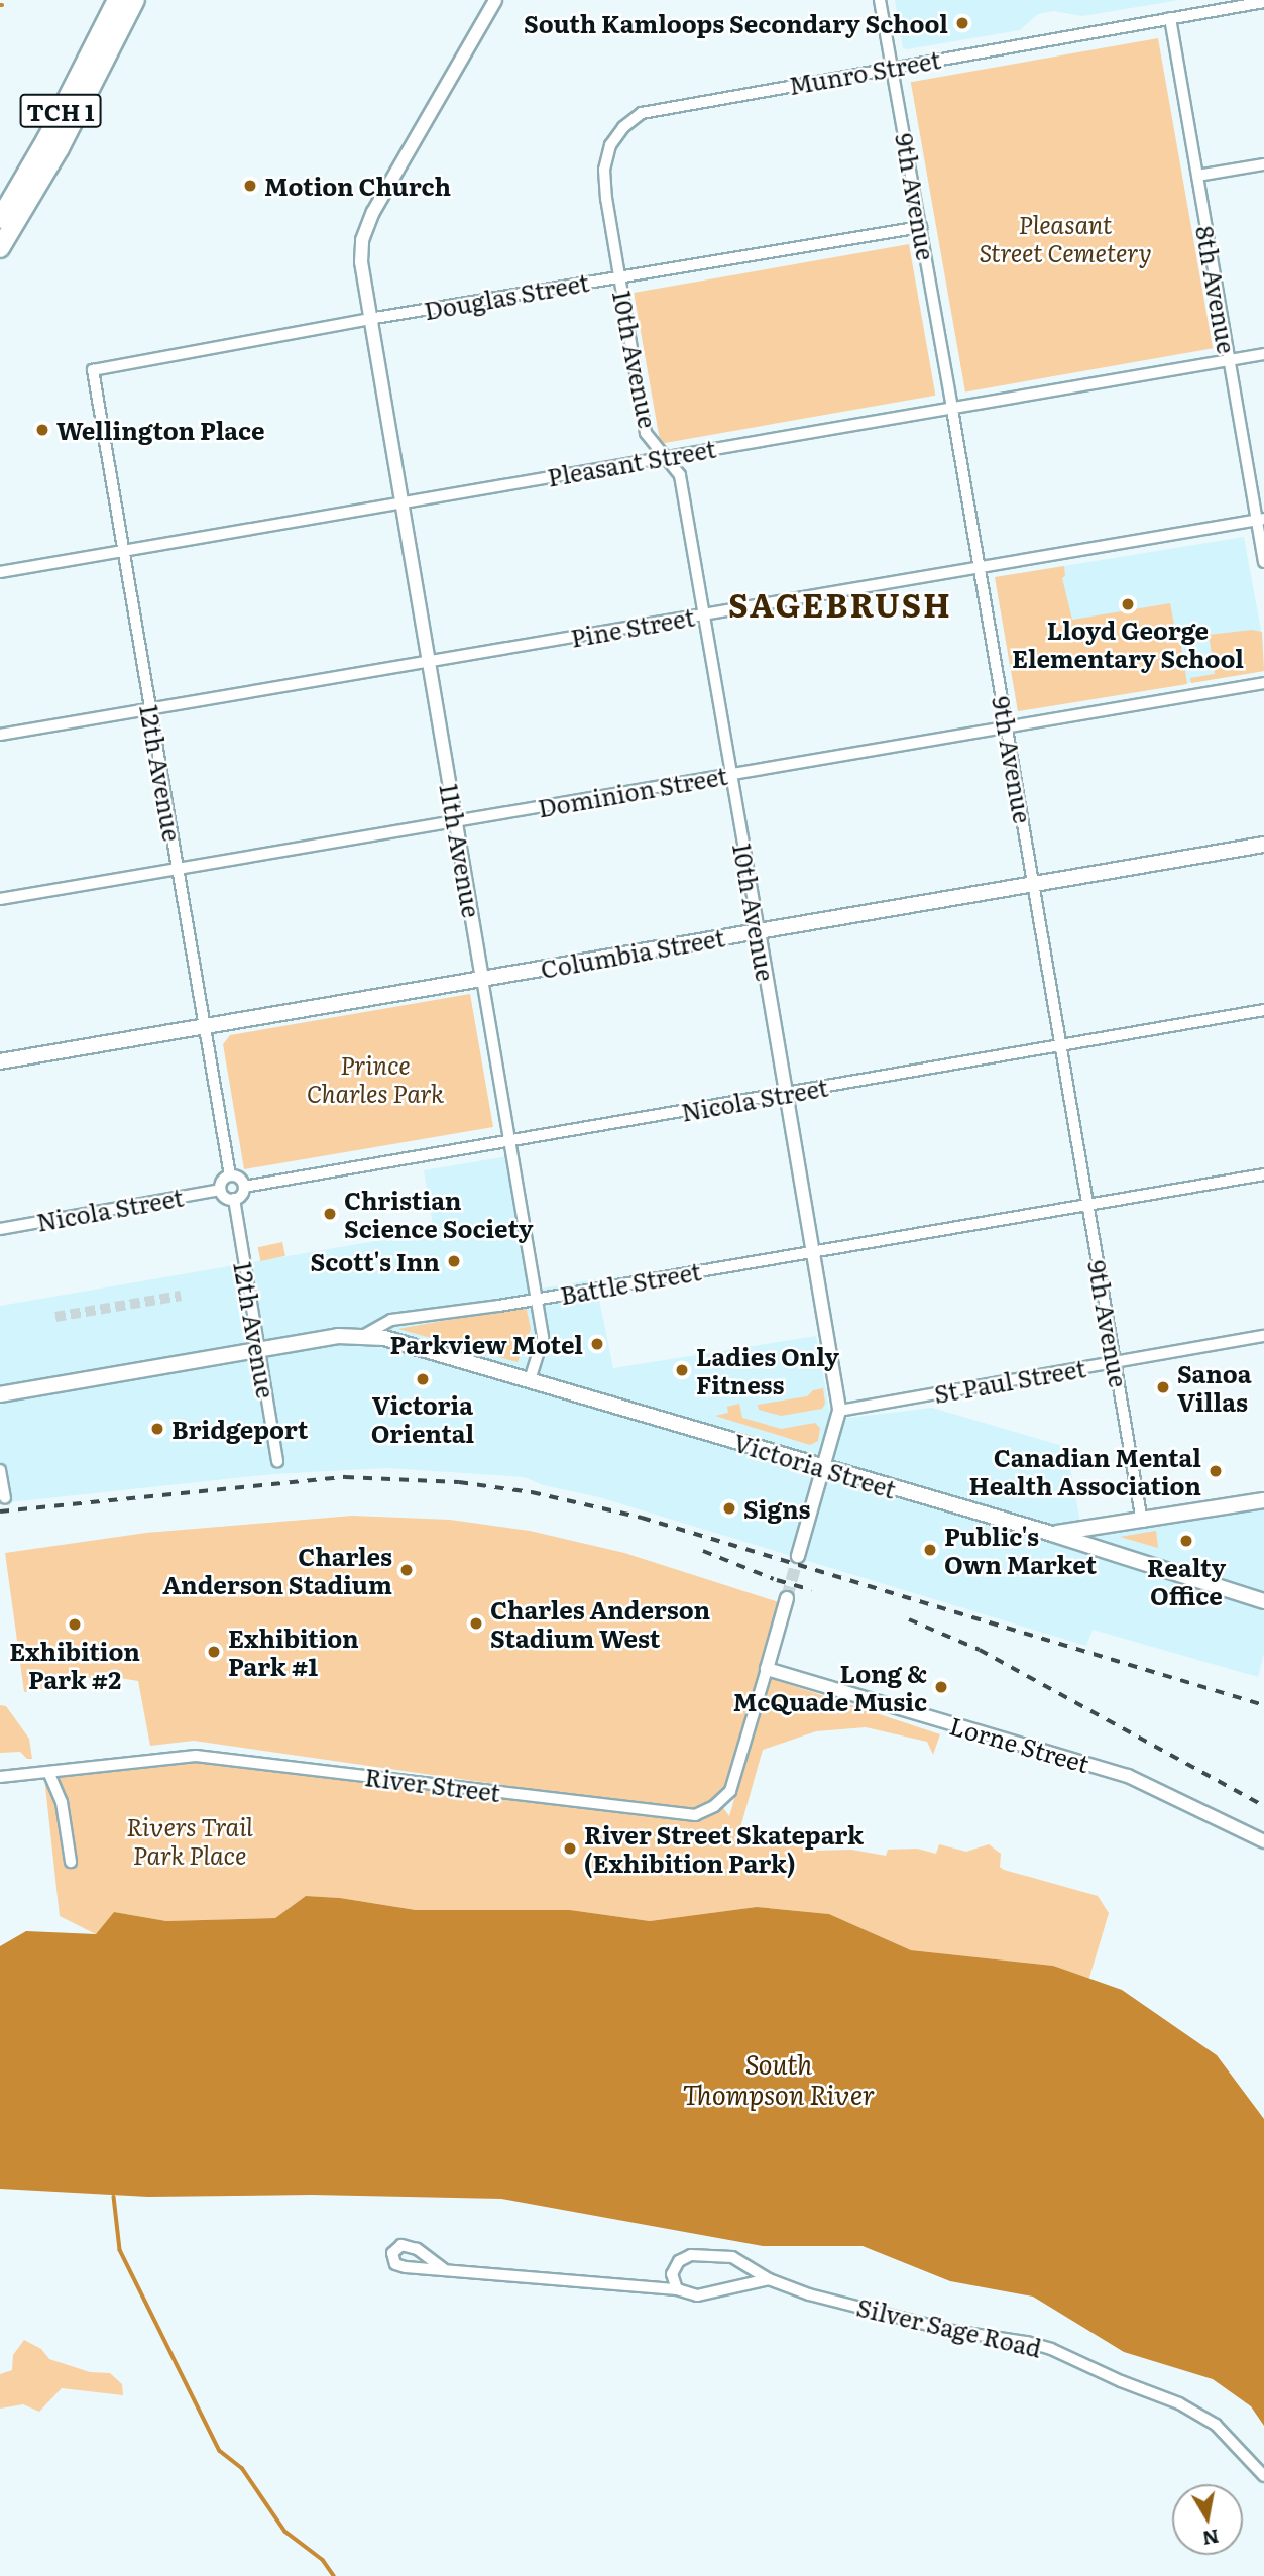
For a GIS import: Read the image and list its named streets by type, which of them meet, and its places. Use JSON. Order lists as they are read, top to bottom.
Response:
{
  "streets": {
    "highway": ["TCH 1"],
    "main road": ["Columbia Street", "Battle Street", "Victoria Street"],
    "street": [
      "Munro Street",
      "9th Avenue",
      "8th Avenue",
      "Douglas Street",
      "10th Avenue",
      "Pleasant Street",
      "Pine Street",
      "12th Avenue",
      "Dominion Street",
      "11th Avenue",
      "Nicola Street",
      "St Paul Street",
      "Lorne Street",
      "River Street",
      "Silver Sage Road"
    ]
  },
  "crossings": [
    ["Munro Street", "9th Avenue"],
    ["Munro Street", "8th Avenue"],
    ["Munro Street", "Douglas Street"],
    ["Munro Street", "10th Avenue"],
    ["9th Avenue", "Douglas Street"],
    ["9th Avenue", "Pleasant Street"],
    ["9th Avenue", "Pine Street"],
    ["9th Avenue", "Dominion Street"],
    ["9th Avenue", "Columbia Street"],
    ["9th Avenue", "Nicola Street"],
    ["9th Avenue", "Battle Street"],
    ["9th Avenue", "St Paul Street"],
    ["8th Avenue", "Pleasant Street"],
    ["8th Avenue", "Pine Street"],
    ["Douglas Street", "10th Avenue"],
    ["Douglas Street", "12th Avenue"],
    ["Douglas Street", "11th Avenue"],
    ["10th Avenue", "Pleasant Street"],
    ["10th Avenue", "Pine Street"],
    ["10th Avenue", "Dominion Street"],
    ["10th Avenue", "Columbia Street"],
    ["10th Avenue", "Nicola Street"],
    ["10th Avenue", "Battle Street"],
    ["10th Avenue", "St Paul Street"],
    ["10th Avenue", "Victoria Street"],
    ["Pleasant Street", "12th Avenue"],
    ["Pleasant Street", "11th Avenue"],
    ["Pine Street", "12th Avenue"],
    ["Pine Street", "11th Avenue"],
    ["12th Avenue", "Dominion Street"],
    ["12th Avenue", "Columbia Street"],
    ["12th Avenue", "Nicola Street"],
    ["12th Avenue", "Battle Street"],
    ["Dominion Street", "11th Avenue"],
    ["11th Avenue", "Columbia Street"],
    ["11th Avenue", "Nicola Street"],
    ["11th Avenue", "Battle Street"],
    ["11th Avenue", "Victoria Street"],
    ["Battle Street", "Victoria Street"],
    ["Lorne Street", "River Street"]
  ],
  "districts": ["SAGEBRUSH"],
  "water": ["South Thompson River"],
  "parks": ["Pleasant Street Cemetery", "Prince Charles Park", "Rivers Trail Park Place"],
  "places": [
    "South Kamloops Secondary School",
    "Motion Church",
    "Wellington Place",
    "Lloyd George Elementary School",
    "Christian Science Society",
    "Scott's Inn",
    "Parkview Motel",
    "Ladies Only Fitness",
    "Victoria Oriental",
    "Sanoa Villas",
    "Bridgeport",
    "Canadian Mental Health Association",
    "Signs",
    "Realty Office",
    "Public's Own Market",
    "Charles Anderson Stadium",
    "Charles Anderson Stadium West",
    "Exhibition Park #2",
    "Exhibition Park #1",
    "Long & McQuade Music",
    "River Street Skatepark (Exhibition Park)"
  ],
  "north": "bottom"
}
